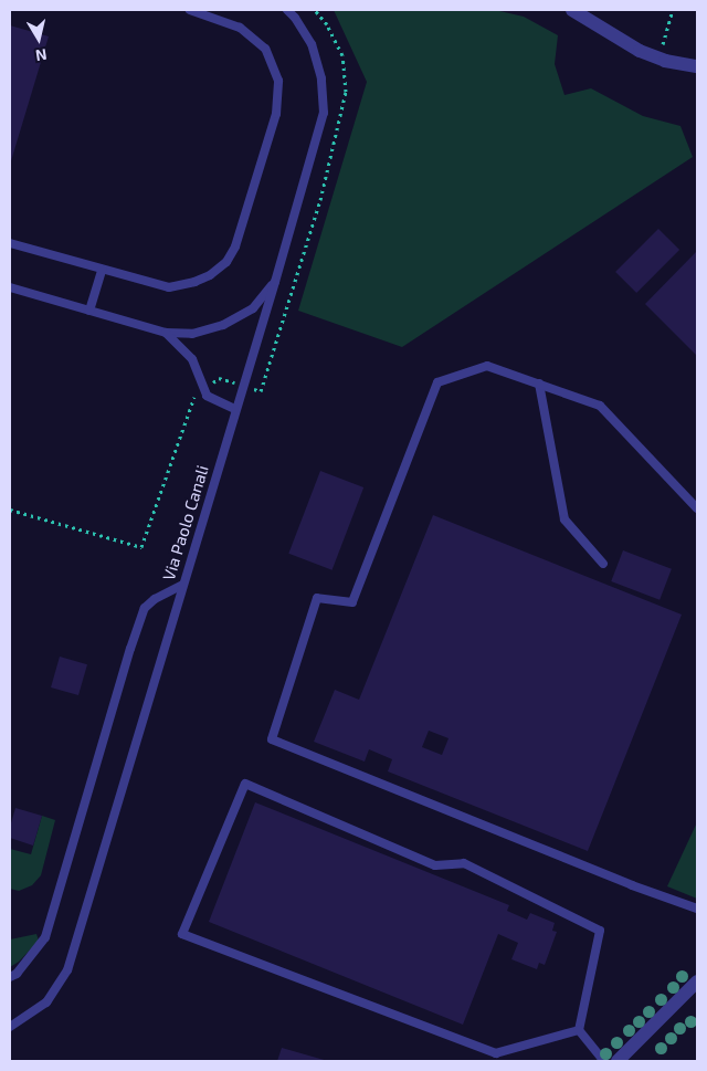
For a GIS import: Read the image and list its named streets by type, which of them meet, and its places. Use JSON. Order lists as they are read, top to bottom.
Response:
{
  "streets": {
    "lane": ["Via Paolo Canali"]
  },
  "north": "bottom"
}
